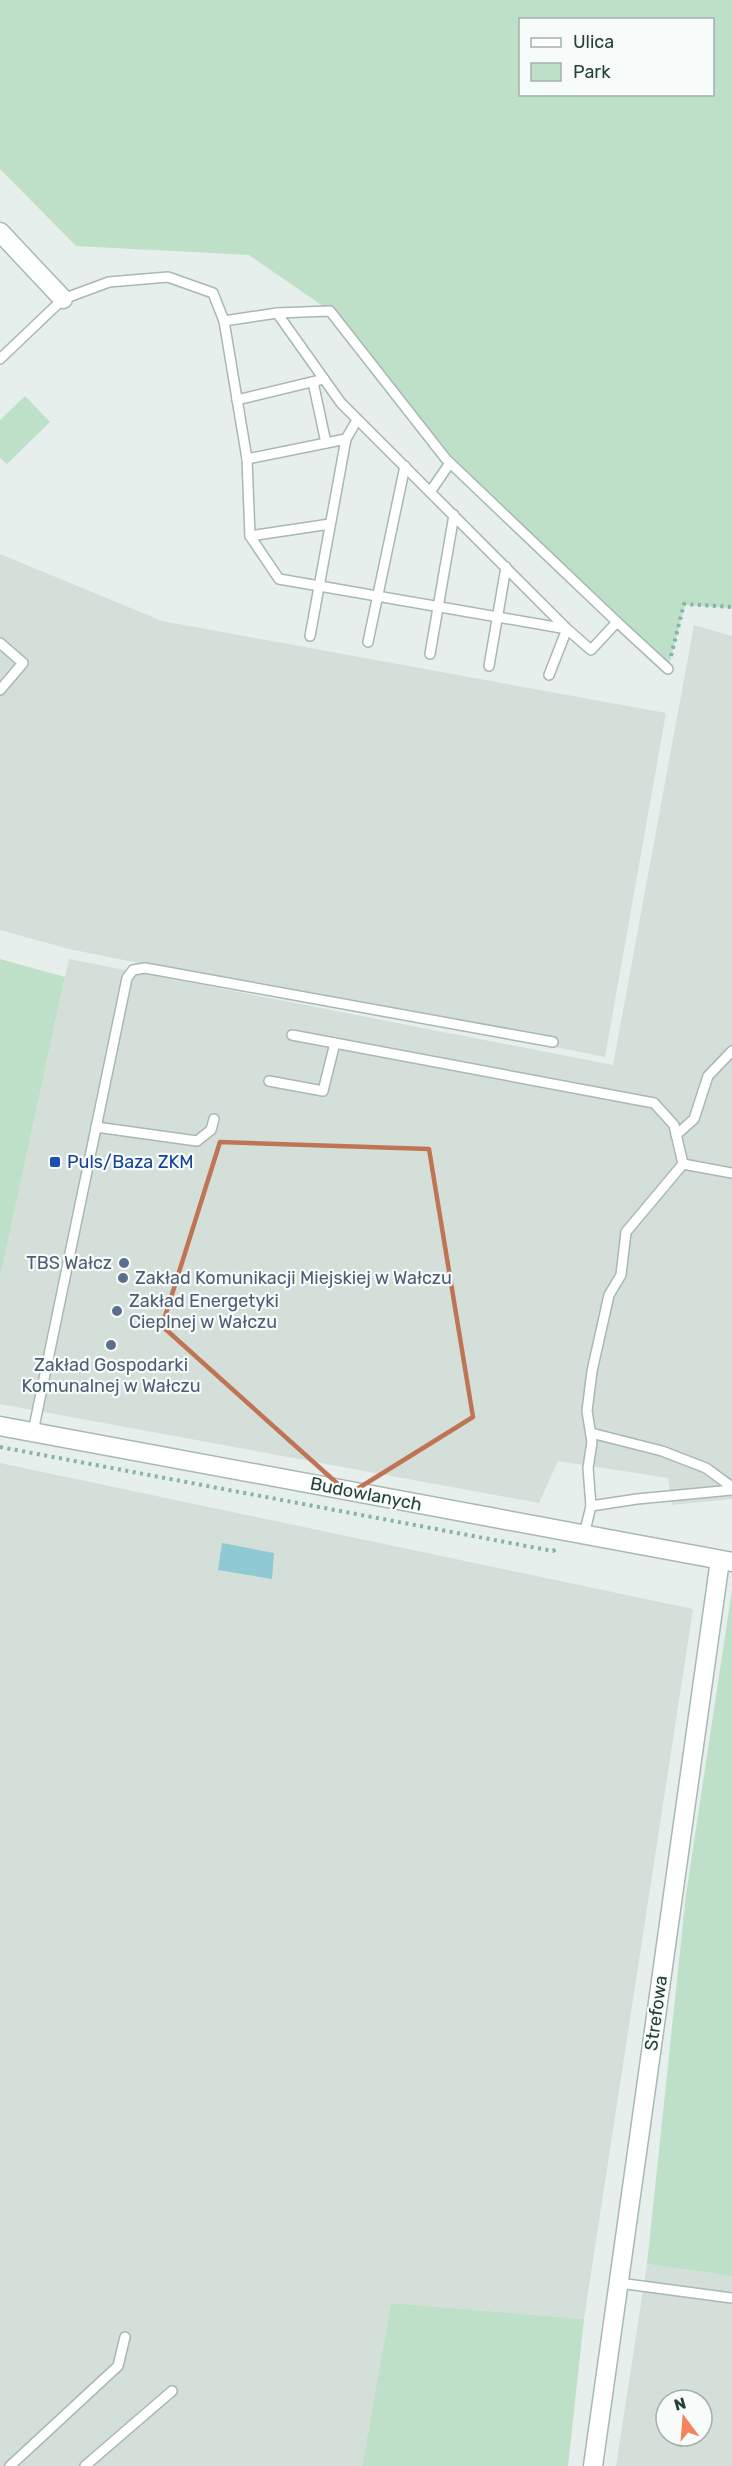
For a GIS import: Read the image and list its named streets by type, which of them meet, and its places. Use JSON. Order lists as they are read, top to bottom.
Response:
{
  "streets": {
    "street": ["Budowlanych", "Strefowa"]
  },
  "crossings": [
    ["Budowlanych", "Strefowa"]
  ],
  "places": {
    "transit": ["Puls/Baza ZKM"],
    "other": [
      "TBS Wałcz",
      "Zakład Komunikacji Miejskiej w Wałczu",
      "Zakład Energetyki Cieplnej w Wałczu",
      "Zakład Gospodarki Komunalnej w Wałczu"
    ]
  },
  "legend": ["Ulica", "Park"],
  "north": "top"
}
